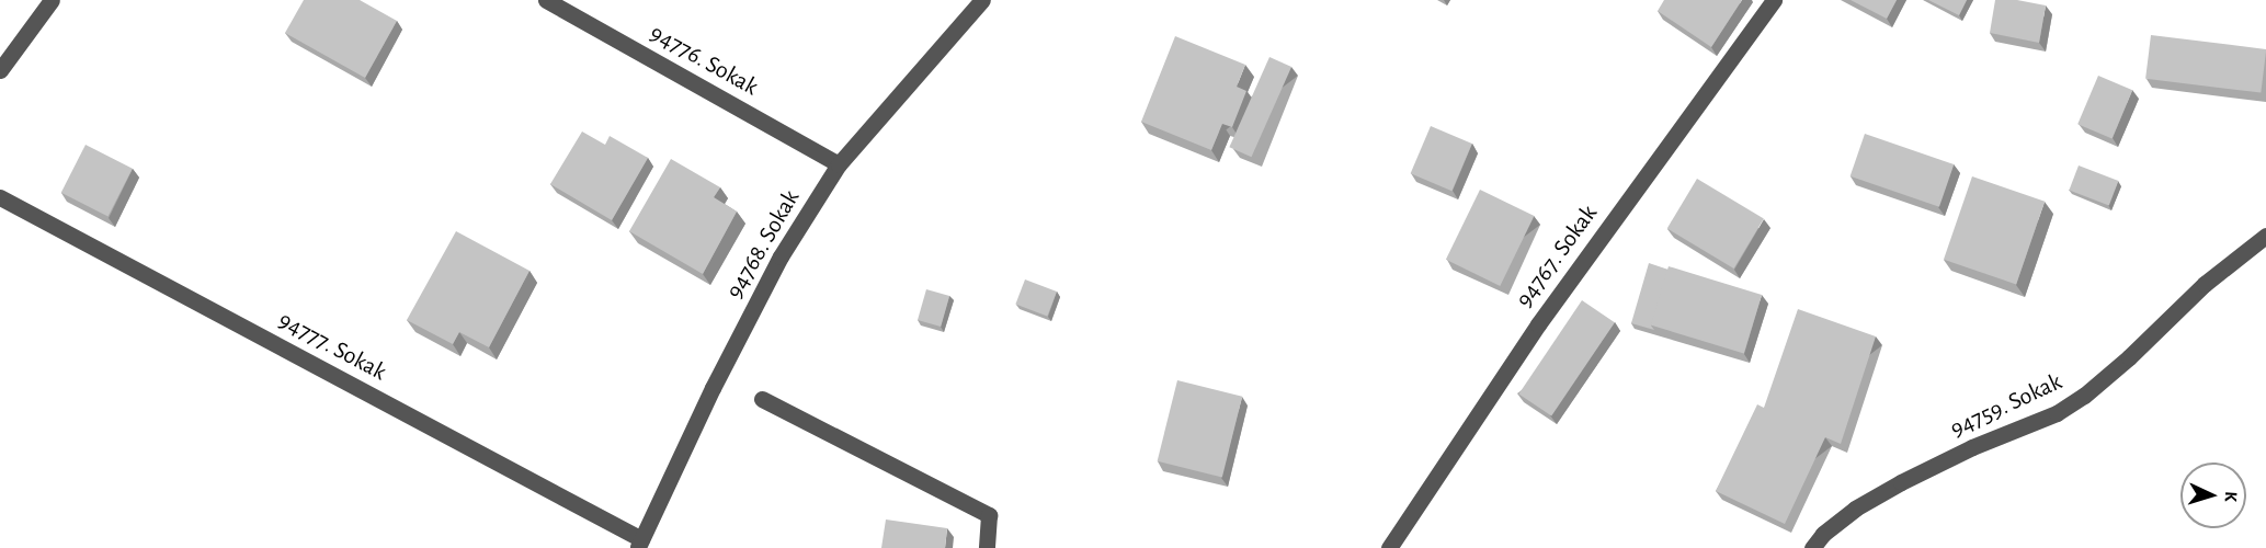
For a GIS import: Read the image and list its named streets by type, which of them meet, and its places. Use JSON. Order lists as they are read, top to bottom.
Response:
{
  "streets": {
    "street": [
      "94776. Sokak",
      "94768. Sokak",
      "94767. Sokak",
      "94777. Sokak",
      "94759. Sokak"
    ]
  },
  "crossings": [
    ["94776. Sokak", "94768. Sokak"],
    ["94768. Sokak", "94777. Sokak"]
  ],
  "north": "right"
}
